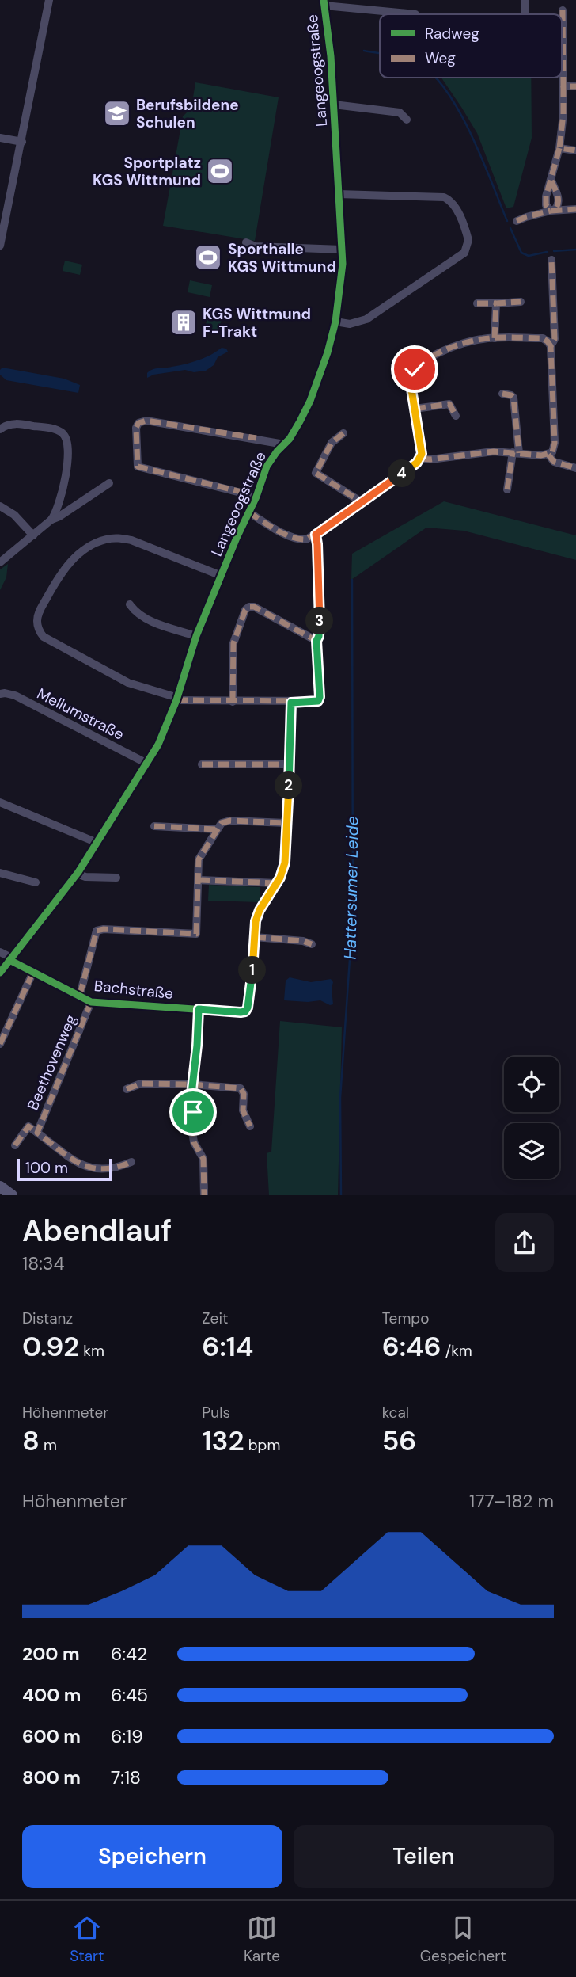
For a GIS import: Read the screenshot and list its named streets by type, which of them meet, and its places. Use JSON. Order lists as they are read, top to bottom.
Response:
{
  "streets": {
    "street": [
      "Langeoogstraße",
      "Mellumstraße",
      "Bachstraße",
      "Beethovenweg"
    ]
  },
  "crossings": [
    ["Langeoogstraße", "Mellumstraße"],
    ["Langeoogstraße", "Bachstraße"],
    ["Bachstraße", "Beethovenweg"]
  ],
  "water": ["Hattersumer Leide"],
  "places": {
    "school or university": ["Berufsbildene Schulen"],
    "sports": ["Sportplatz KGS Wittmund", "Sporthalle KGS Wittmund"],
    "building": ["KGS Wittmund F-Trakt"]
  },
  "legend": ["Radweg", "Weg"],
  "scale_bar": "100 m",
  "page": {
    "pins": [
      "4",
      "3",
      "2",
      "1"
    ],
    "scale": "100 m",
    "heading": ["Abendlauf", "18:34"],
    "stats": [
      ["Distanz", "0.92 km"],
      ["Zeit", "6:14"],
      ["Tempo", "6:46 /km"],
      ["Höhenmeter", "8 m"],
      ["Puls", "132 bpm"],
      ["kcal", "56"]
    ],
    "chart": ["Höhenmeter", "177–182 m"],
    "list": [
      {
        "name": "200 m",
        "note": "6:42"
      },
      {
        "name": "400 m",
        "note": "6:45"
      },
      {
        "name": "600 m",
        "note": "6:19"
      },
      {
        "name": "800 m",
        "note": "7:18"
      }
    ],
    "buttons": ["Speichern", "Teilen"],
    "tabs": ["Start", "Karte", "Gespeichert"]
  }
}
